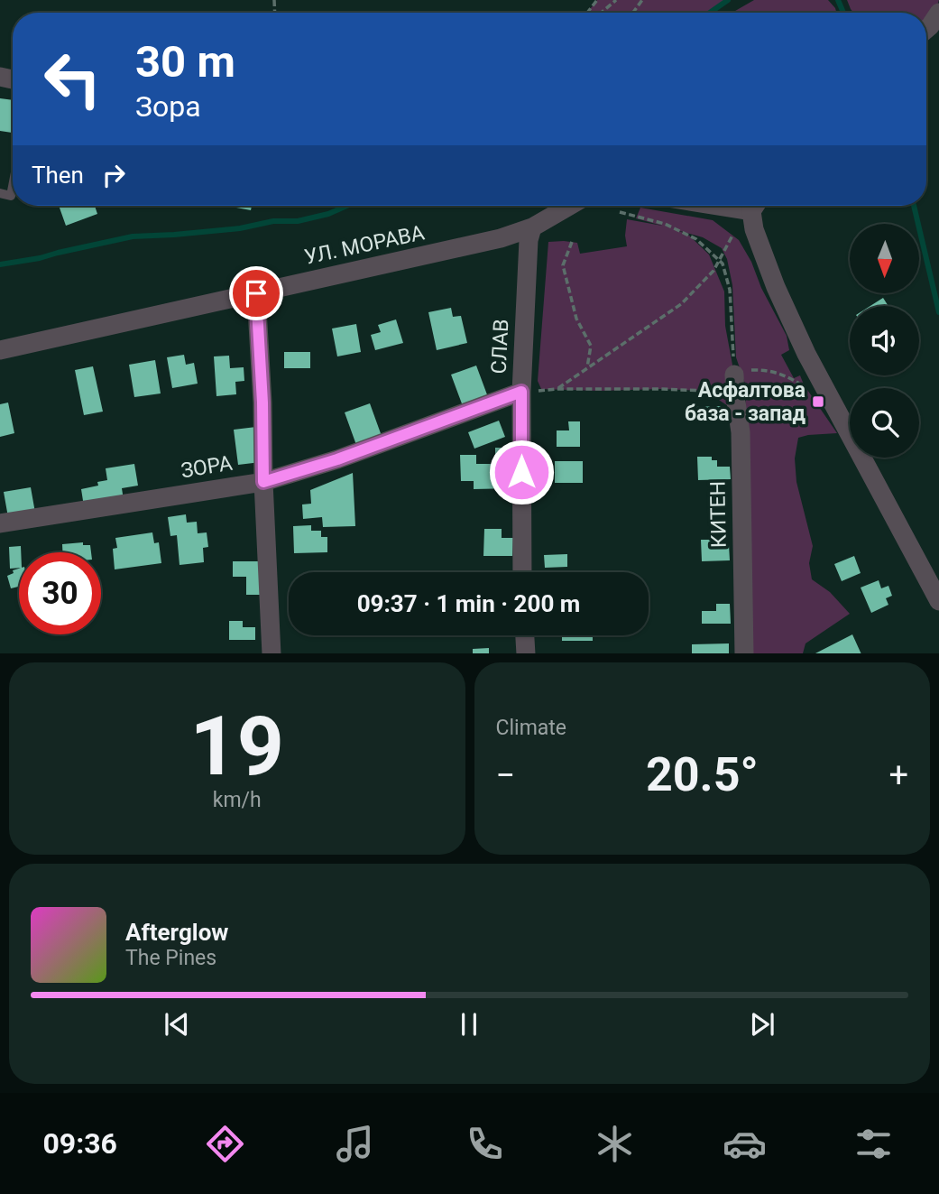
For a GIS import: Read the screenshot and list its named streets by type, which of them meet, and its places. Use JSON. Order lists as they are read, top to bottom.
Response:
{
  "streets": {
    "street": [
      "УЛ. МОРАВА",
      "СЛАВ",
      "ЗОРА",
      "КИТЕН"
    ]
  },
  "crossings": [
    ["УЛ. МОРАВА", "СЛАВ"],
    ["СЛАВ", "ЗОРА"]
  ],
  "places": {
    "transit": ["Асфалтова база - запад"]
  },
  "north": "bottom",
  "page": {
    "turn": ["30 m", "Зора"],
    "then": "Then",
    "limit": "30",
    "trip": "09:37 · 1 min · 200 m",
    "tile": [
      ["19", "km/h"],
      "Climate"
    ],
    "heat": ["−", "20.5°", "+"],
    "song": ["Afterglow", "The Pines"],
    "tabs": "09:36"
  }
}
